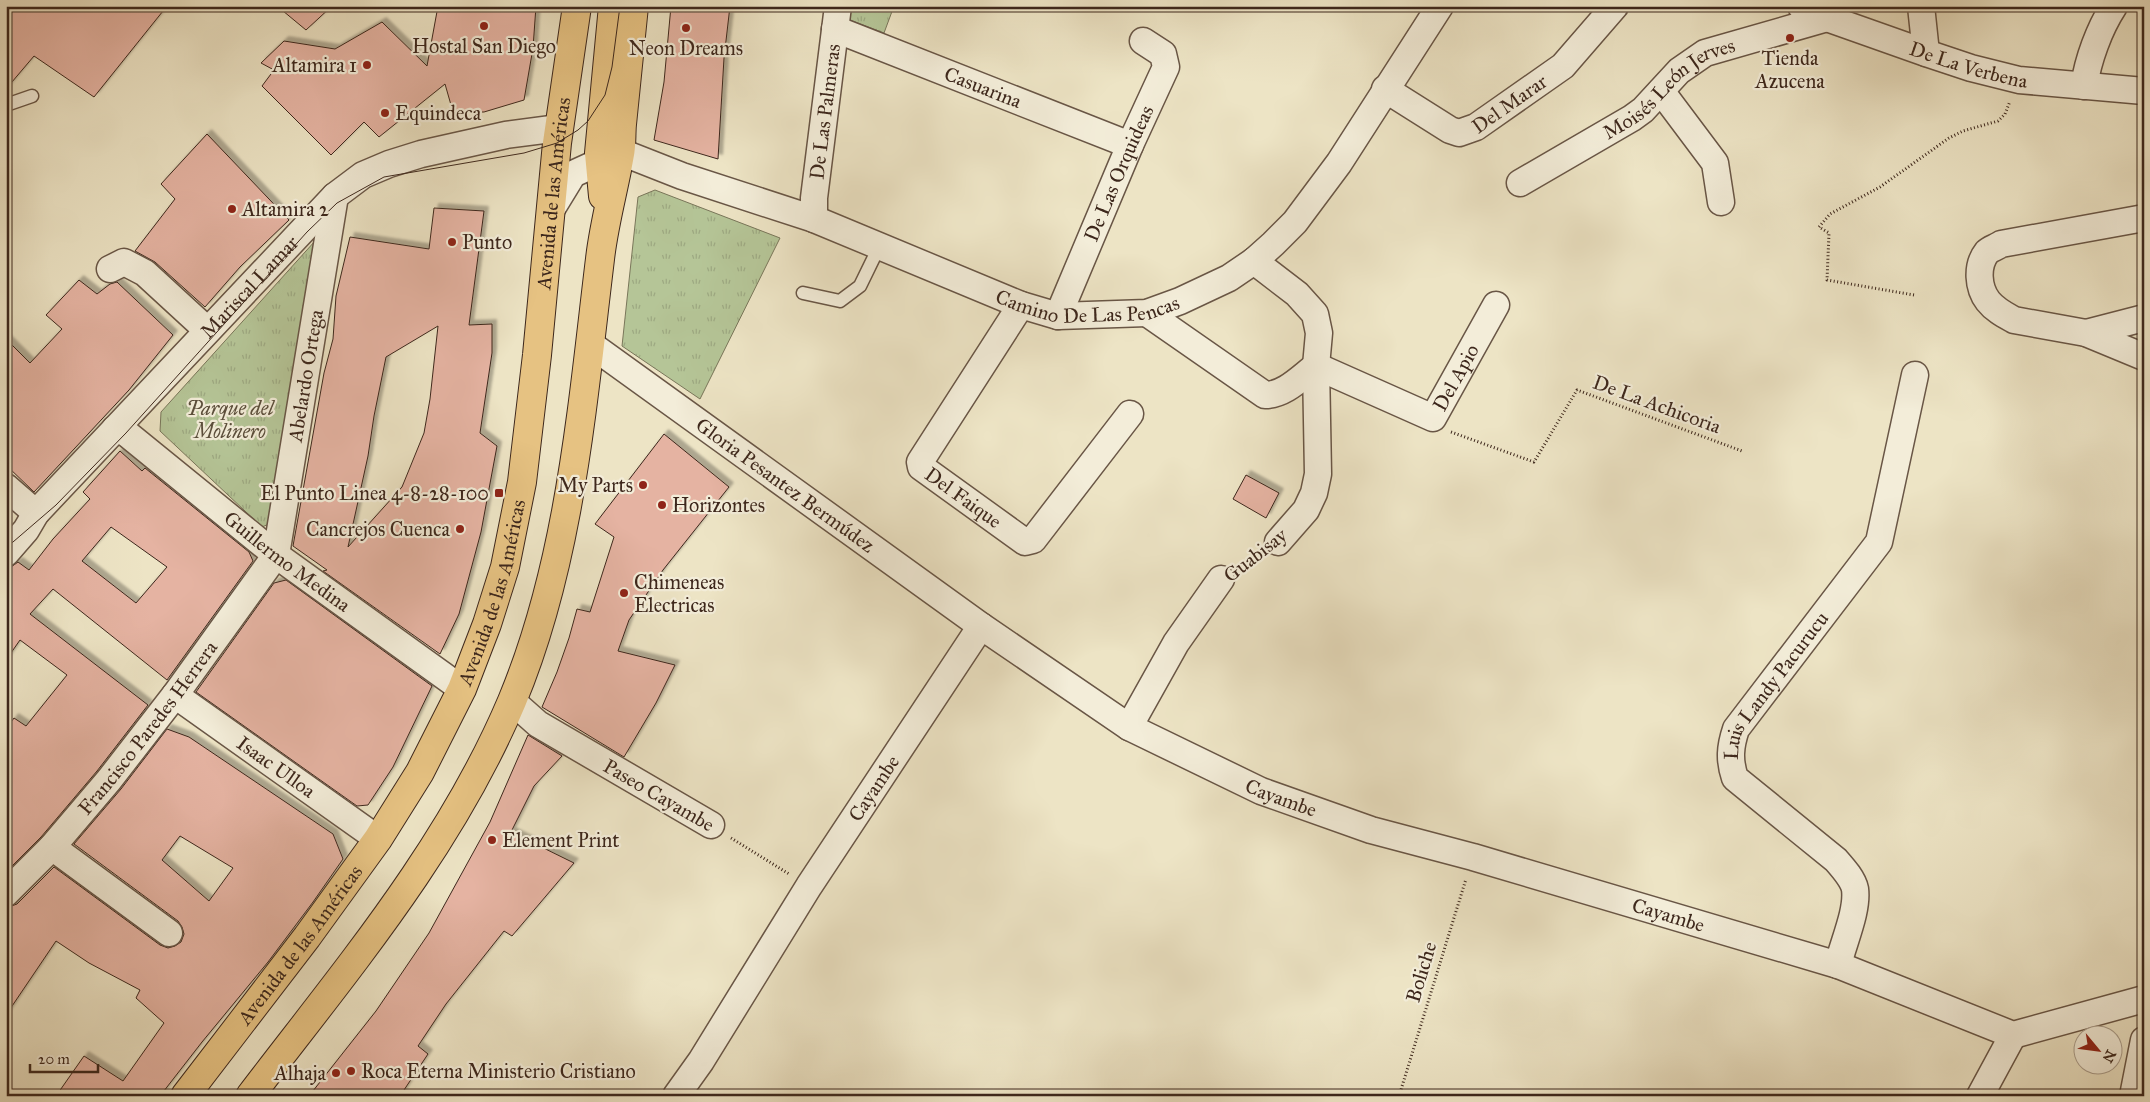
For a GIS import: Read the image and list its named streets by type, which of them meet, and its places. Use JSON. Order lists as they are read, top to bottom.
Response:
{
  "streets": {
    "main road": ["Avenida de las Américas"],
    "street": [
      "De La Verbena",
      "Casuarina",
      "Moisés León Jerves",
      "Del Marar",
      "De Las Palmeras",
      "De Las Orquideas",
      "Mariscal Lamar",
      "Camino De Las Pencas",
      "Abelardo Ortega",
      "Del Apio",
      "Gloria Pesantez Bermúdez",
      "Del Faique",
      "Guabisay",
      "Guillermo Medina",
      "Luis Landy Pacurucu",
      "Francisco Paredes Herrera",
      "Isaac Ulloa",
      "Cayambe",
      "Paseo Cayambe"
    ],
    "path": ["De La Achicoria", "Boliche"]
  },
  "crossings": [
    ["De La Verbena", "Moisés León Jerves"],
    ["Casuarina", "De Las Palmeras"],
    ["Casuarina", "De Las Orquideas"],
    ["Del Marar", "Camino De Las Pencas"],
    ["De Las Palmeras", "Camino De Las Pencas"],
    ["De Las Orquideas", "Camino De Las Pencas"],
    ["Avenida de las Américas", "Mariscal Lamar"],
    ["Avenida de las Américas", "Camino De Las Pencas"],
    ["Avenida de las Américas", "Guillermo Medina"],
    ["Avenida de las Américas", "Isaac Ulloa"],
    ["Mariscal Lamar", "Abelardo Ortega"],
    ["Mariscal Lamar", "Guillermo Medina"],
    ["Camino De Las Pencas", "Del Faique"],
    ["Camino De Las Pencas", "Guabisay"],
    ["Abelardo Ortega", "Guillermo Medina"],
    ["Abelardo Ortega", "Francisco Paredes Herrera"],
    ["Del Apio", "De La Achicoria"],
    ["Del Apio", "Guabisay"],
    ["Gloria Pesantez Bermúdez", "Cayambe"],
    ["Guabisay", "Cayambe"],
    ["Guillermo Medina", "Francisco Paredes Herrera"],
    ["Luis Landy Pacurucu", "Cayambe"],
    ["Francisco Paredes Herrera", "Isaac Ulloa"],
    ["Cayambe", "Paseo Cayambe"],
    ["Cayambe", "Boliche"]
  ],
  "parks": ["Parque del Molinero"],
  "places": {
    "other": [
      "Hostal San Diego",
      "Neon Dreams",
      "Tienda Azucena",
      "Altamira 1",
      "Equindeca",
      "Altamira 2",
      "Punto",
      "My Parts",
      "Horizontes",
      "Cancrejos Cuenca",
      "Chimeneas Electricas",
      "Element Print",
      "Roca Eterna Ministerio Cristiano",
      "Alhaja"
    ],
    "transit": ["El Punto Linea 4-8-28-100"]
  },
  "scale_bar": "20 m",
  "north": "bottom right"
}
